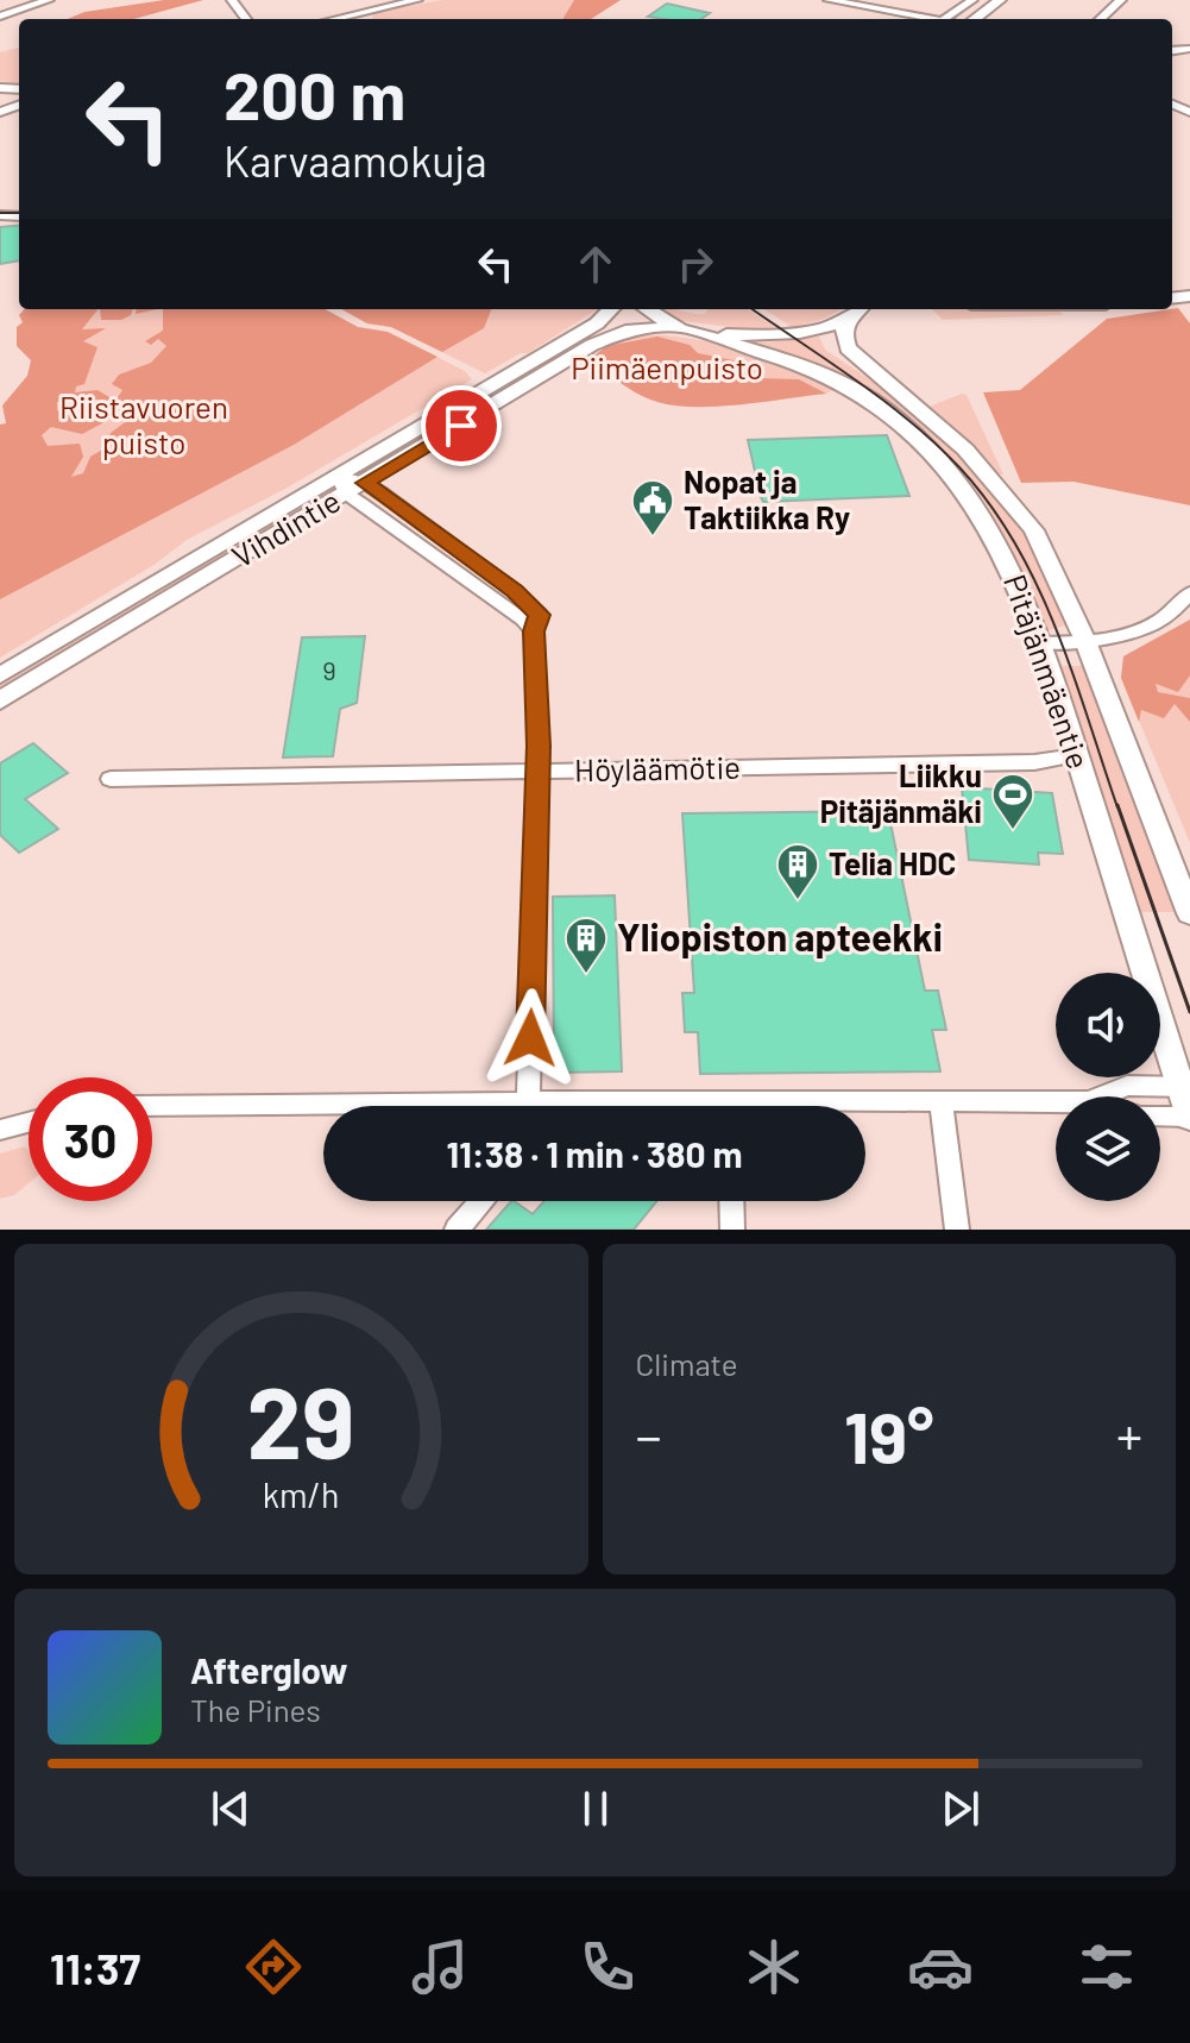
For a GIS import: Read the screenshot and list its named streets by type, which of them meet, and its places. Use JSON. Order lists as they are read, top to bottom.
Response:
{
  "streets": {
    "main road": ["Vihdintie", "Pitäjänmäentie"],
    "street": ["Höyläämötie"]
  },
  "crossings": [
    ["Vihdintie", "Pitäjänmäentie"],
    ["Pitäjänmäentie", "Höyläämötie"]
  ],
  "parks": ["Piimäenpuisto", "Riistavuoren puisto"],
  "places": {
    "public building": ["Nopat ja Taktiikka Ry"],
    "sports": ["Liikku Pitäjänmäki"],
    "building": ["Telia HDC", "Yliopiston apteekki"]
  },
  "house_numbers": ["9"],
  "page": {
    "turn": ["200 m", "Karvaamokuja"],
    "limit": "30",
    "trip": "11:38 · 1 min · 380 m",
    "tile": "Climate",
    "heat": ["−", "19°", "+"],
    "song": ["Afterglow", "The Pines"],
    "tabs": "11:37",
    "gauge": ["29", "km/h"]
  }
}
